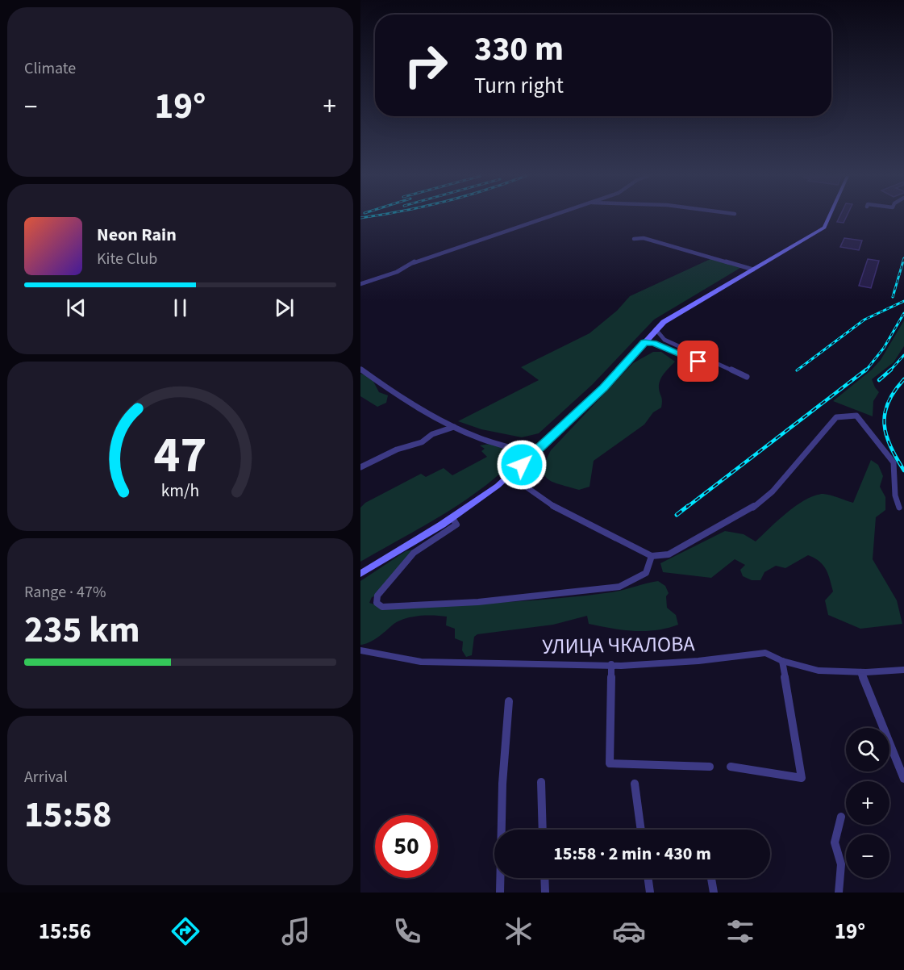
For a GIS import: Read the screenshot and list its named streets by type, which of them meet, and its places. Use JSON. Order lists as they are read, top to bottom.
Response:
{
  "streets": {
    "street": ["УЛИЦА ЧКАЛОВА"]
  },
  "page": {
    "tile": [
      "Climate",
      ["Range · 47%", "235 km"],
      ["Arrival", "15:58"]
    ],
    "turn": ["330 m", "Turn right"],
    "heat": ["−", "19°", "+"],
    "song": ["Neon Rain", "Kite Club"],
    "map_buttons": ["+", "−"],
    "limit": "50",
    "trip": "15:58 · 2 min · 430 m",
    "tabs": ["15:56", "19°"],
    "gauge": ["47", "km/h"]
  }
}
